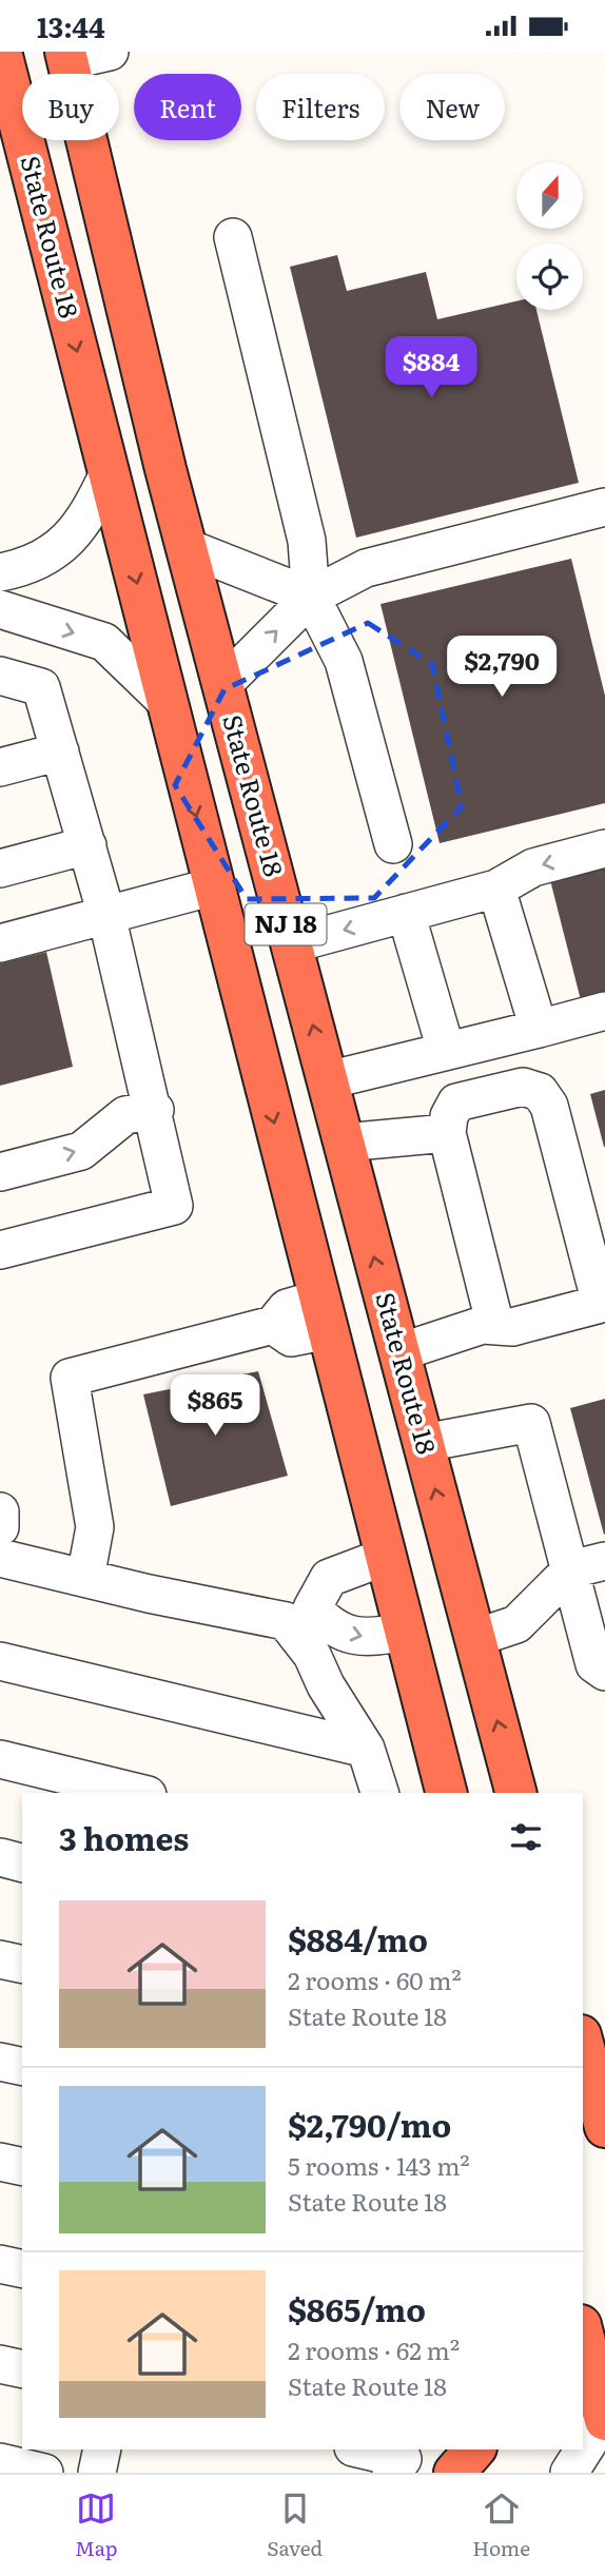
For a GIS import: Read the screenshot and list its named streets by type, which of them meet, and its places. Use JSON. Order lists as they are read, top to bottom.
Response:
{
  "streets": {
    "highway": ["State Route 18", "NJ 18"]
  },
  "north": "top",
  "page": {
    "status": "13:44",
    "chip": [
      "Buy",
      "Rent",
      "Filters",
      "New"
    ],
    "price": ["$884", "$2,790", "$865"],
    "heading": "3 homes",
    "list": [
      {
        "name": "$884/mo",
        "note": "2 rooms · 60 m² · State Route 18"
      },
      {
        "name": "$2,790/mo",
        "note": "5 rooms · 143 m² · State Route 18"
      },
      {
        "name": "$865/mo",
        "note": "2 rooms · 62 m² · State Route 18"
      }
    ],
    "tabs": ["Map", "Saved", "Home"]
  }
}
